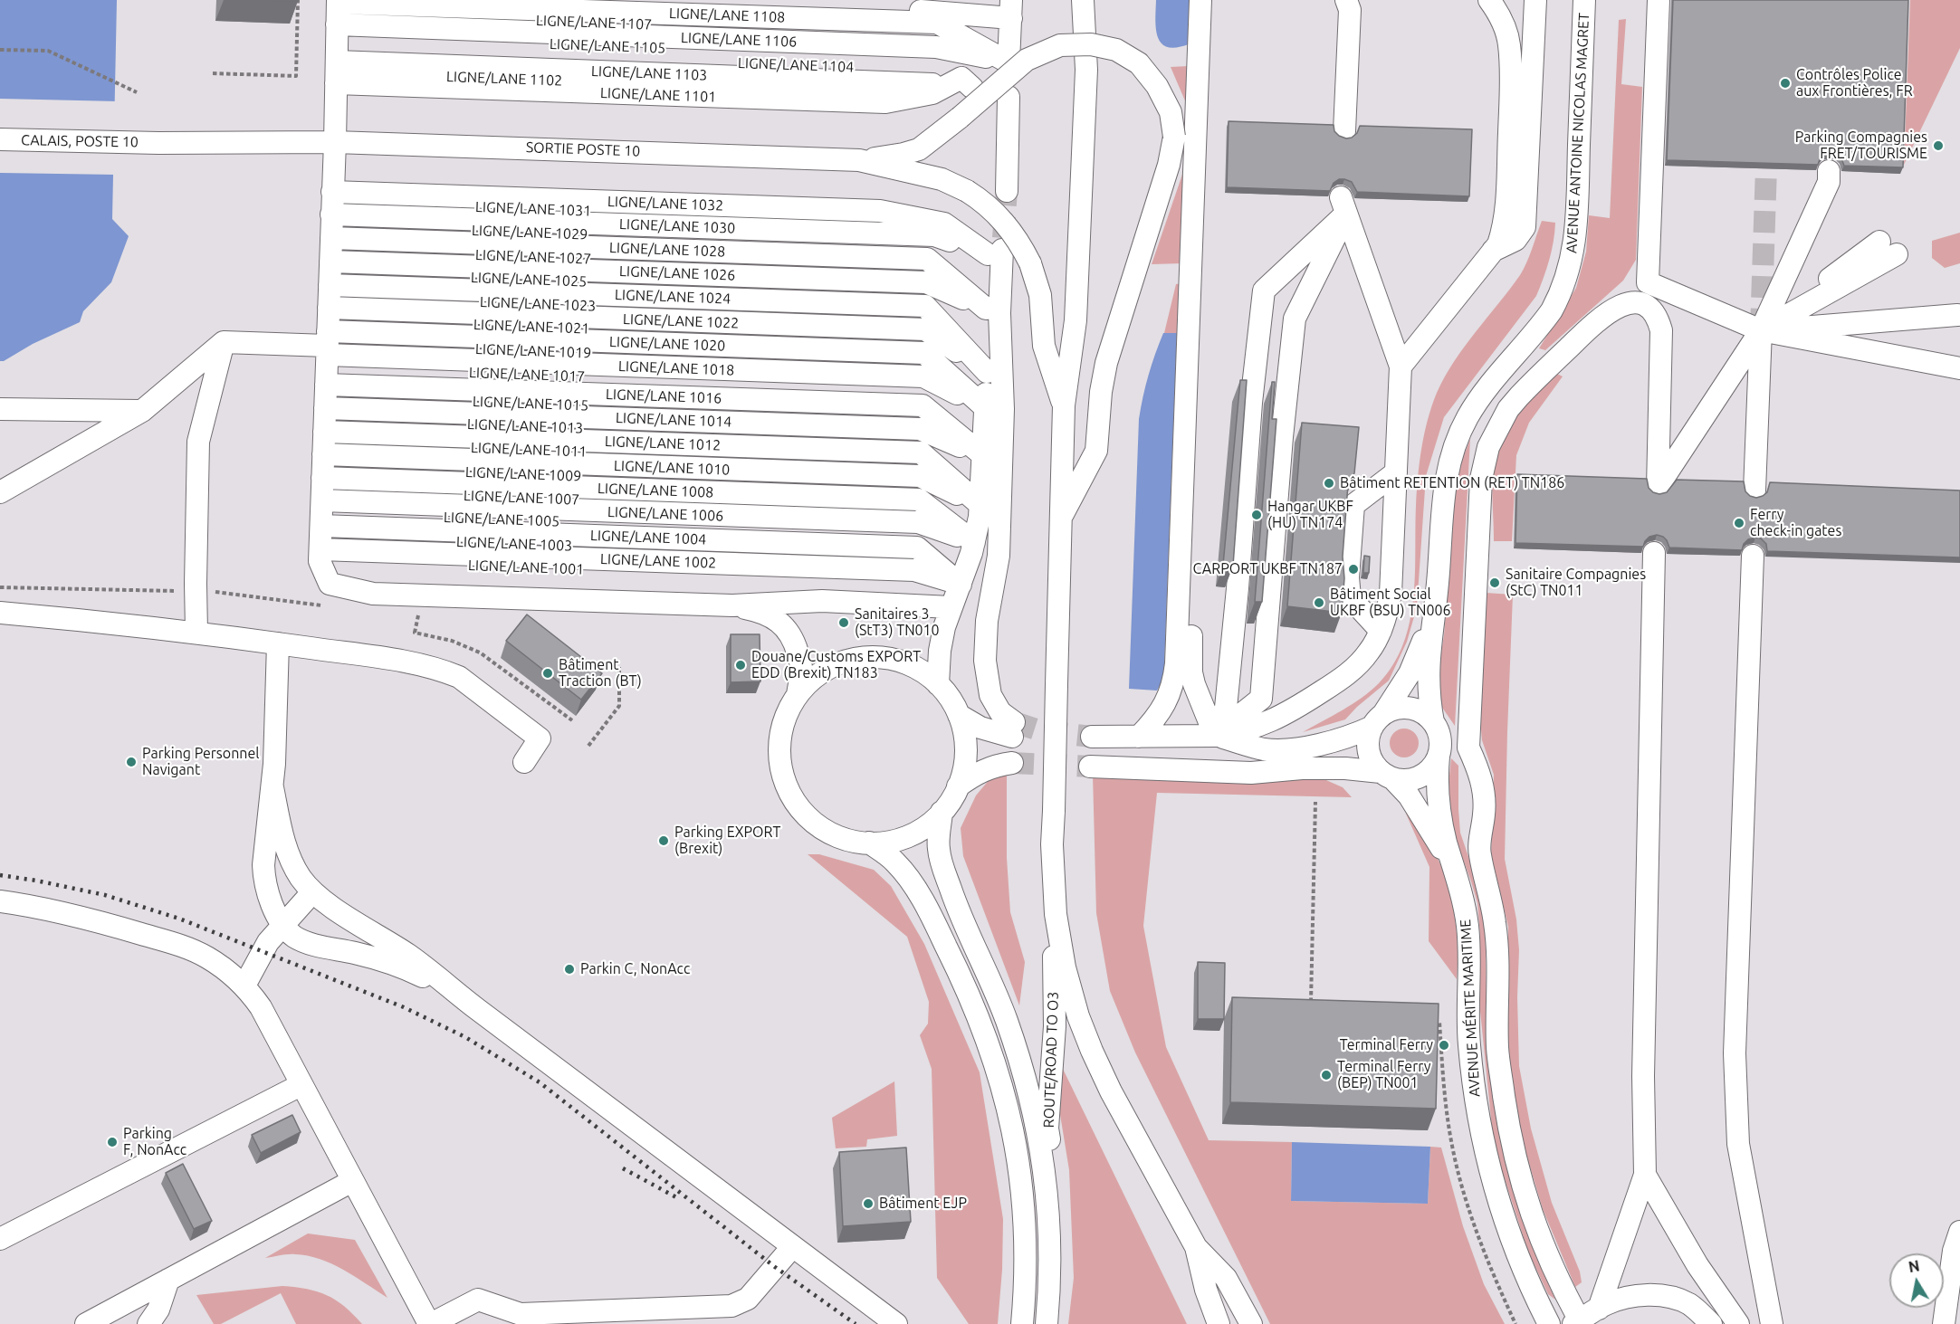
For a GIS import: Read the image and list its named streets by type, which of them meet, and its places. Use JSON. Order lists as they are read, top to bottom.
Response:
{
  "streets": {
    "street": [
      "LIGNE/LANE 1108",
      "LIGNE/LANE 1105",
      "LIGNE/LANE 1103",
      "LIGNE/LANE 1101",
      "AVENUE ANTOINE NICOLAS MAGRET",
      "CALAIS, POSTE 10",
      "SORTIE POSTE 10",
      "LIGNE/LANE 1032",
      "LIGNE/LANE 1029",
      "LIGNE/LANE 1028",
      "LIGNE/LANE 1025",
      "LIGNE/LANE 1024",
      "LIGNE/LANE 1021",
      "LIGNE/LANE 1020",
      "LIGNE/LANE 1017",
      "LIGNE/LANE 1016",
      "LIGNE/LANE 1013",
      "LIGNE/LANE 1012",
      "LIGNE/LANE 1009",
      "LIGNE/LANE 1008",
      "LIGNE/LANE 1005",
      "LIGNE/LANE 1004",
      "LIGNE/LANE 1001",
      "AVENUE MÉRITE MARITIME",
      "ROUTE/ROAD TO O3"
    ]
  },
  "crossings": [
    ["LIGNE/LANE 1108", "LIGNE/LANE 1105"],
    ["LIGNE/LANE 1108", "LIGNE/LANE 1103"],
    ["LIGNE/LANE 1108", "LIGNE/LANE 1101"],
    ["LIGNE/LANE 1105", "LIGNE/LANE 1103"],
    ["LIGNE/LANE 1105", "LIGNE/LANE 1101"],
    ["LIGNE/LANE 1103", "LIGNE/LANE 1101"],
    ["AVENUE ANTOINE NICOLAS MAGRET", "AVENUE MÉRITE MARITIME"],
    ["CALAIS, POSTE 10", "SORTIE POSTE 10"],
    ["LIGNE/LANE 1032", "LIGNE/LANE 1029"],
    ["LIGNE/LANE 1032", "LIGNE/LANE 1028"],
    ["LIGNE/LANE 1032", "LIGNE/LANE 1025"],
    ["LIGNE/LANE 1032", "LIGNE/LANE 1024"],
    ["LIGNE/LANE 1032", "LIGNE/LANE 1021"],
    ["LIGNE/LANE 1032", "LIGNE/LANE 1020"],
    ["LIGNE/LANE 1032", "LIGNE/LANE 1017"],
    ["LIGNE/LANE 1032", "LIGNE/LANE 1016"],
    ["LIGNE/LANE 1032", "LIGNE/LANE 1013"],
    ["LIGNE/LANE 1032", "LIGNE/LANE 1012"],
    ["LIGNE/LANE 1032", "LIGNE/LANE 1009"],
    ["LIGNE/LANE 1032", "LIGNE/LANE 1008"],
    ["LIGNE/LANE 1032", "LIGNE/LANE 1005"],
    ["LIGNE/LANE 1032", "LIGNE/LANE 1004"],
    ["LIGNE/LANE 1032", "LIGNE/LANE 1001"],
    ["LIGNE/LANE 1029", "LIGNE/LANE 1028"],
    ["LIGNE/LANE 1029", "LIGNE/LANE 1025"],
    ["LIGNE/LANE 1029", "LIGNE/LANE 1024"],
    ["LIGNE/LANE 1029", "LIGNE/LANE 1021"],
    ["LIGNE/LANE 1029", "LIGNE/LANE 1020"],
    ["LIGNE/LANE 1029", "LIGNE/LANE 1017"],
    ["LIGNE/LANE 1029", "LIGNE/LANE 1016"],
    ["LIGNE/LANE 1029", "LIGNE/LANE 1013"],
    ["LIGNE/LANE 1029", "LIGNE/LANE 1012"],
    ["LIGNE/LANE 1029", "LIGNE/LANE 1009"],
    ["LIGNE/LANE 1029", "LIGNE/LANE 1008"],
    ["LIGNE/LANE 1029", "LIGNE/LANE 1005"],
    ["LIGNE/LANE 1029", "LIGNE/LANE 1004"],
    ["LIGNE/LANE 1029", "LIGNE/LANE 1001"],
    ["LIGNE/LANE 1028", "LIGNE/LANE 1025"],
    ["LIGNE/LANE 1028", "LIGNE/LANE 1024"],
    ["LIGNE/LANE 1028", "LIGNE/LANE 1021"],
    ["LIGNE/LANE 1028", "LIGNE/LANE 1020"],
    ["LIGNE/LANE 1028", "LIGNE/LANE 1017"],
    ["LIGNE/LANE 1028", "LIGNE/LANE 1016"],
    ["LIGNE/LANE 1028", "LIGNE/LANE 1013"],
    ["LIGNE/LANE 1028", "LIGNE/LANE 1012"],
    ["LIGNE/LANE 1028", "LIGNE/LANE 1009"],
    ["LIGNE/LANE 1028", "LIGNE/LANE 1008"],
    ["LIGNE/LANE 1028", "LIGNE/LANE 1005"],
    ["LIGNE/LANE 1028", "LIGNE/LANE 1004"],
    ["LIGNE/LANE 1028", "LIGNE/LANE 1001"],
    ["LIGNE/LANE 1025", "LIGNE/LANE 1024"],
    ["LIGNE/LANE 1025", "LIGNE/LANE 1021"],
    ["LIGNE/LANE 1025", "LIGNE/LANE 1020"],
    ["LIGNE/LANE 1025", "LIGNE/LANE 1017"],
    ["LIGNE/LANE 1025", "LIGNE/LANE 1016"],
    ["LIGNE/LANE 1025", "LIGNE/LANE 1013"],
    ["LIGNE/LANE 1025", "LIGNE/LANE 1012"],
    ["LIGNE/LANE 1025", "LIGNE/LANE 1009"],
    ["LIGNE/LANE 1025", "LIGNE/LANE 1008"],
    ["LIGNE/LANE 1025", "LIGNE/LANE 1005"],
    ["LIGNE/LANE 1025", "LIGNE/LANE 1004"],
    ["LIGNE/LANE 1025", "LIGNE/LANE 1001"],
    ["LIGNE/LANE 1024", "LIGNE/LANE 1021"],
    ["LIGNE/LANE 1024", "LIGNE/LANE 1020"],
    ["LIGNE/LANE 1024", "LIGNE/LANE 1017"],
    ["LIGNE/LANE 1024", "LIGNE/LANE 1016"],
    ["LIGNE/LANE 1024", "LIGNE/LANE 1013"],
    ["LIGNE/LANE 1024", "LIGNE/LANE 1012"],
    ["LIGNE/LANE 1024", "LIGNE/LANE 1009"],
    ["LIGNE/LANE 1024", "LIGNE/LANE 1008"],
    ["LIGNE/LANE 1024", "LIGNE/LANE 1005"],
    ["LIGNE/LANE 1024", "LIGNE/LANE 1004"],
    ["LIGNE/LANE 1024", "LIGNE/LANE 1001"],
    ["LIGNE/LANE 1021", "LIGNE/LANE 1020"],
    ["LIGNE/LANE 1021", "LIGNE/LANE 1017"],
    ["LIGNE/LANE 1021", "LIGNE/LANE 1016"],
    ["LIGNE/LANE 1021", "LIGNE/LANE 1013"],
    ["LIGNE/LANE 1021", "LIGNE/LANE 1012"],
    ["LIGNE/LANE 1021", "LIGNE/LANE 1009"],
    ["LIGNE/LANE 1021", "LIGNE/LANE 1008"],
    ["LIGNE/LANE 1021", "LIGNE/LANE 1005"],
    ["LIGNE/LANE 1021", "LIGNE/LANE 1004"],
    ["LIGNE/LANE 1021", "LIGNE/LANE 1001"],
    ["LIGNE/LANE 1020", "LIGNE/LANE 1017"],
    ["LIGNE/LANE 1020", "LIGNE/LANE 1016"],
    ["LIGNE/LANE 1020", "LIGNE/LANE 1013"],
    ["LIGNE/LANE 1020", "LIGNE/LANE 1012"],
    ["LIGNE/LANE 1020", "LIGNE/LANE 1009"],
    ["LIGNE/LANE 1020", "LIGNE/LANE 1008"],
    ["LIGNE/LANE 1020", "LIGNE/LANE 1005"],
    ["LIGNE/LANE 1020", "LIGNE/LANE 1004"],
    ["LIGNE/LANE 1020", "LIGNE/LANE 1001"],
    ["LIGNE/LANE 1017", "LIGNE/LANE 1016"],
    ["LIGNE/LANE 1017", "LIGNE/LANE 1013"],
    ["LIGNE/LANE 1017", "LIGNE/LANE 1012"],
    ["LIGNE/LANE 1017", "LIGNE/LANE 1009"],
    ["LIGNE/LANE 1017", "LIGNE/LANE 1008"],
    ["LIGNE/LANE 1017", "LIGNE/LANE 1005"],
    ["LIGNE/LANE 1017", "LIGNE/LANE 1004"],
    ["LIGNE/LANE 1017", "LIGNE/LANE 1001"],
    ["LIGNE/LANE 1016", "LIGNE/LANE 1013"],
    ["LIGNE/LANE 1016", "LIGNE/LANE 1012"],
    ["LIGNE/LANE 1016", "LIGNE/LANE 1009"],
    ["LIGNE/LANE 1016", "LIGNE/LANE 1008"],
    ["LIGNE/LANE 1016", "LIGNE/LANE 1005"],
    ["LIGNE/LANE 1016", "LIGNE/LANE 1004"],
    ["LIGNE/LANE 1016", "LIGNE/LANE 1001"],
    ["LIGNE/LANE 1013", "LIGNE/LANE 1012"],
    ["LIGNE/LANE 1013", "LIGNE/LANE 1009"],
    ["LIGNE/LANE 1013", "LIGNE/LANE 1008"],
    ["LIGNE/LANE 1013", "LIGNE/LANE 1005"],
    ["LIGNE/LANE 1013", "LIGNE/LANE 1004"],
    ["LIGNE/LANE 1013", "LIGNE/LANE 1001"],
    ["LIGNE/LANE 1012", "LIGNE/LANE 1009"],
    ["LIGNE/LANE 1012", "LIGNE/LANE 1008"],
    ["LIGNE/LANE 1012", "LIGNE/LANE 1005"],
    ["LIGNE/LANE 1012", "LIGNE/LANE 1004"],
    ["LIGNE/LANE 1012", "LIGNE/LANE 1001"],
    ["LIGNE/LANE 1009", "LIGNE/LANE 1008"],
    ["LIGNE/LANE 1009", "LIGNE/LANE 1005"],
    ["LIGNE/LANE 1009", "LIGNE/LANE 1004"],
    ["LIGNE/LANE 1009", "LIGNE/LANE 1001"],
    ["LIGNE/LANE 1008", "LIGNE/LANE 1005"],
    ["LIGNE/LANE 1008", "LIGNE/LANE 1004"],
    ["LIGNE/LANE 1008", "LIGNE/LANE 1001"],
    ["LIGNE/LANE 1005", "LIGNE/LANE 1004"],
    ["LIGNE/LANE 1005", "LIGNE/LANE 1001"],
    ["LIGNE/LANE 1004", "LIGNE/LANE 1001"]
  ],
  "places": [
    "Contrôles Police aux Frontières, FR",
    "Parking Compagnies FRET/TOURISME",
    "Bâtiment RETENTION (RET) TN186",
    "Hangar UKBF (HU) TN174",
    "Ferry check-in gates",
    "CARPORT UKBF TN187",
    "Sanitaire Compagnies (StC) TN011",
    "Bâtiment Social UKBF (BSU) TN006",
    "Sanitaires 3 (StT3) TN010",
    "Douane/Customs EXPORT EDD (Brexit) TN183",
    "Bâtiment Traction (BT)",
    "Parking Personnel Navigant",
    "Parking EXPORT (Brexit)",
    "Parkin C, NonAcc",
    "Terminal Ferry",
    "Terminal Ferry (BEP) TN001",
    "Parking F, NonAcc",
    "Bâtiment EJP"
  ],
  "north": "top"
}
